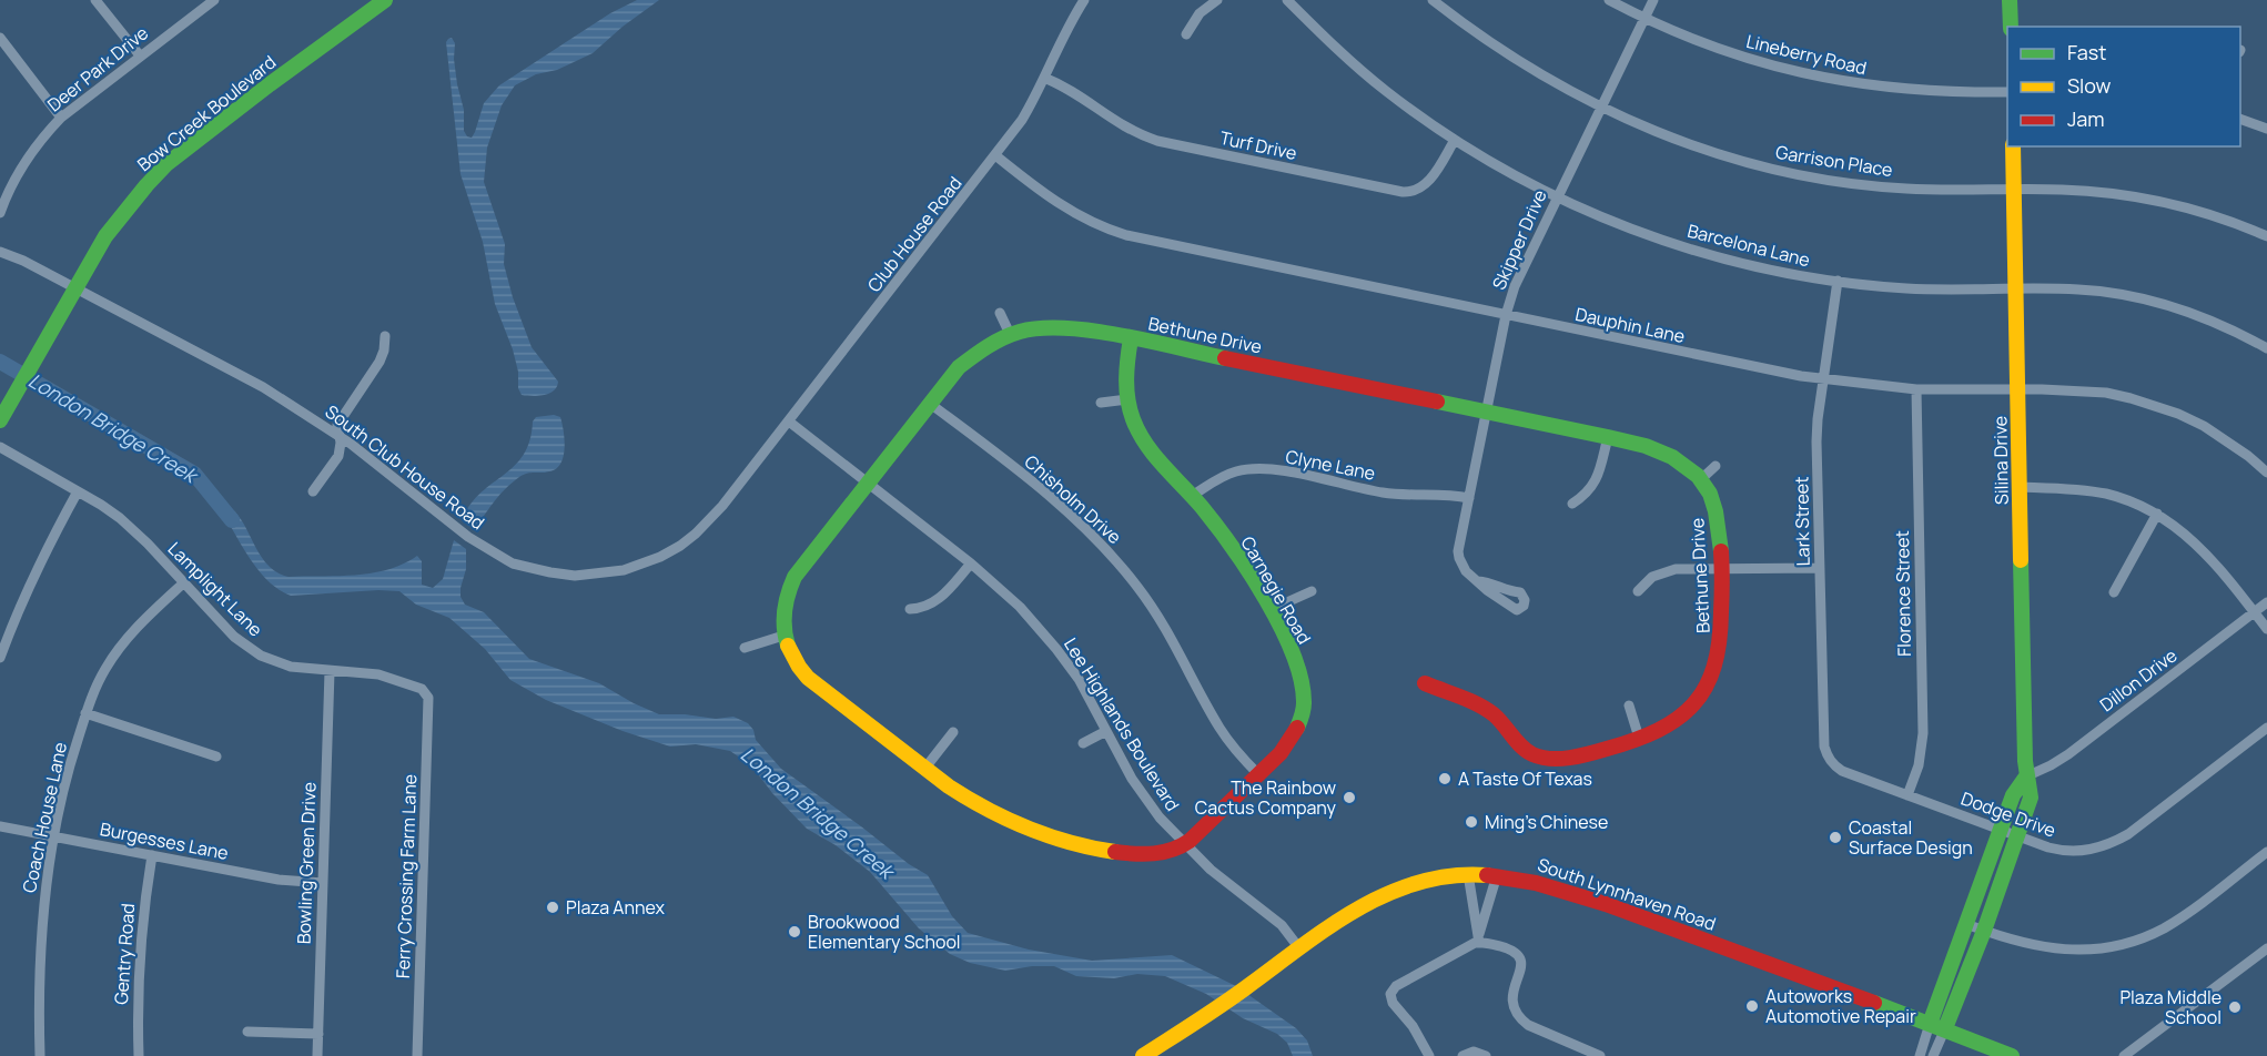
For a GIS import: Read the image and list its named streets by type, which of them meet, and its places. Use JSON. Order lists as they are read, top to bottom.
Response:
{
  "streets": {
    "street": [
      "Lineberry Road",
      "Deer Park Drive",
      "Bow Creek Boulevard",
      "Turf Drive",
      "Garrison Place",
      "Club House Road",
      "Skipper Drive",
      "Barcelona Lane",
      "Dauphin Lane",
      "Bethune Drive",
      "Silina Drive",
      "Clyne Lane",
      "South Club House Road",
      "Chisholm Drive",
      "Lark Street",
      "Lamplight Lane",
      "Carnegie Road",
      "Florence Street",
      "Dillon Drive",
      "Lee Highlands Boulevard",
      "Dodge Drive",
      "Coach House Lane",
      "Burgesses Lane",
      "Bowling Green Drive",
      "Ferry Crossing Farm Lane",
      "South Lynnhaven Road",
      "Gentry Road"
    ]
  },
  "crossings": [
    ["Lineberry Road", "Skipper Drive"],
    ["Bow Creek Boulevard", "South Club House Road"],
    ["Turf Drive", "Club House Road"],
    ["Turf Drive", "Barcelona Lane"],
    ["Garrison Place", "Skipper Drive"],
    ["Garrison Place", "Silina Drive"],
    ["Club House Road", "Dauphin Lane"],
    ["Club House Road", "South Club House Road"],
    ["Club House Road", "Lee Highlands Boulevard"],
    ["Skipper Drive", "Barcelona Lane"],
    ["Skipper Drive", "Dauphin Lane"],
    ["Skipper Drive", "Bethune Drive"],
    ["Skipper Drive", "Clyne Lane"],
    ["Barcelona Lane", "Silina Drive"],
    ["Barcelona Lane", "Lark Street"],
    ["Dauphin Lane", "Silina Drive"],
    ["Dauphin Lane", "Lark Street"],
    ["Dauphin Lane", "Florence Street"],
    ["Bethune Drive", "Chisholm Drive"],
    ["Bethune Drive", "Carnegie Road"],
    ["Bethune Drive", "Lee Highlands Boulevard"],
    ["Silina Drive", "Dillon Drive"],
    ["Silina Drive", "Dodge Drive"],
    ["Silina Drive", "South Lynnhaven Road"],
    ["Clyne Lane", "Carnegie Road"],
    ["Chisholm Drive", "Carnegie Road"],
    ["Lark Street", "Dodge Drive"],
    ["Lamplight Lane", "Coach House Lane"],
    ["Lamplight Lane", "Bowling Green Drive"],
    ["Lamplight Lane", "Ferry Crossing Farm Lane"],
    ["Carnegie Road", "Lee Highlands Boulevard"],
    ["Florence Street", "Dodge Drive"],
    ["Lee Highlands Boulevard", "South Lynnhaven Road"],
    ["Coach House Lane", "Burgesses Lane"],
    ["Burgesses Lane", "Bowling Green Drive"],
    ["Burgesses Lane", "Gentry Road"]
  ],
  "water": ["London Bridge Creek"],
  "places": [
    "A Taste Of Texas",
    "The Rainbow Cactus Company",
    "Ming's Chinese",
    "Coastal Surface Design",
    "Plaza Annex",
    "Brookwood Elementary School",
    "Autoworks Automotive Repair",
    "Plaza Middle School"
  ],
  "legend": ["Fast", "Slow", "Jam"]
}
